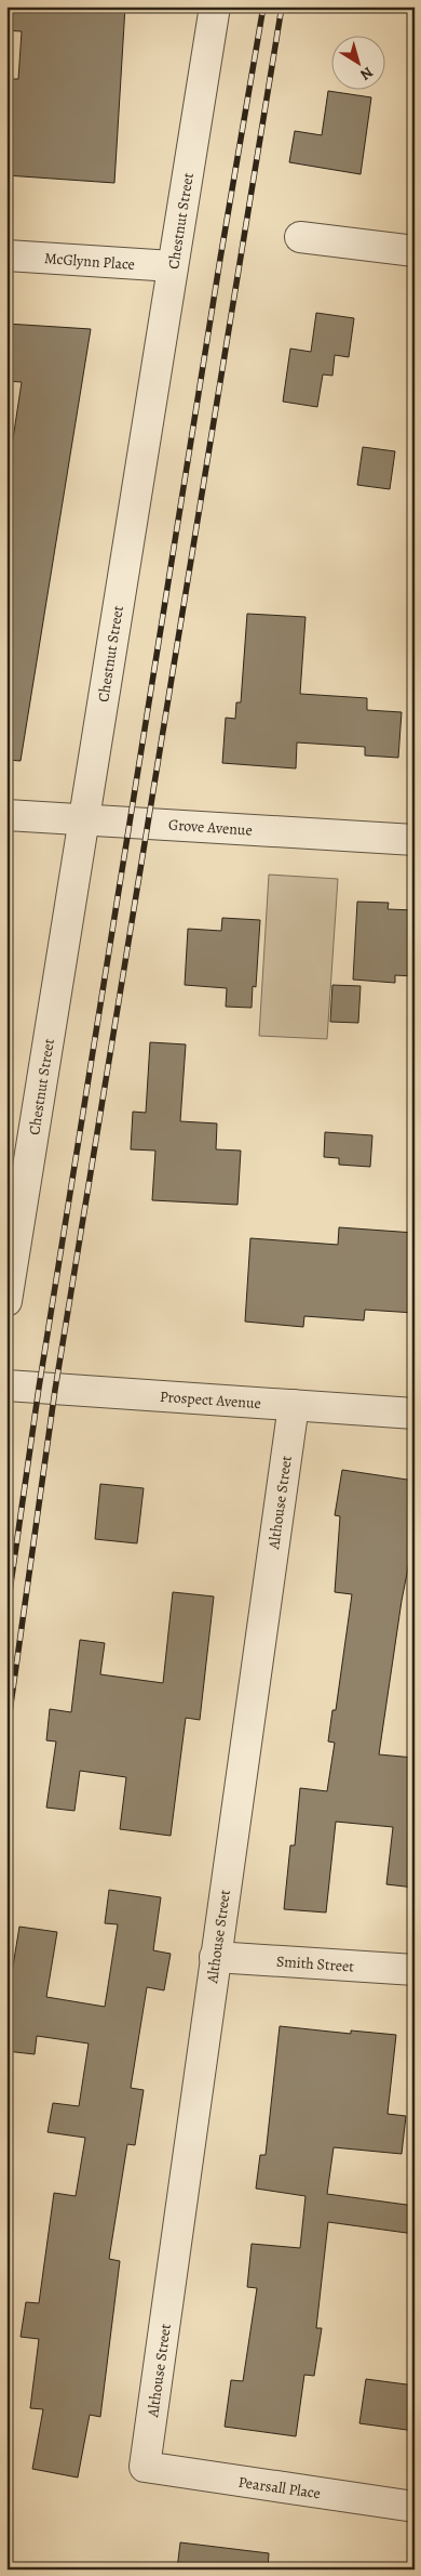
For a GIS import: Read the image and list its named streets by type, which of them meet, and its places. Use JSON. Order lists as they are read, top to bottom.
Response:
{
  "streets": {
    "street": [
      "Chestnut Street",
      "McGlynn Place",
      "Grove Avenue",
      "Prospect Avenue",
      "Althouse Street",
      "Smith Street",
      "Pearsall Place"
    ]
  },
  "crossings": [
    ["Chestnut Street", "McGlynn Place"],
    ["Chestnut Street", "Grove Avenue"],
    ["Prospect Avenue", "Althouse Street"],
    ["Althouse Street", "Smith Street"],
    ["Althouse Street", "Pearsall Place"]
  ],
  "north": "bottom right"
}
